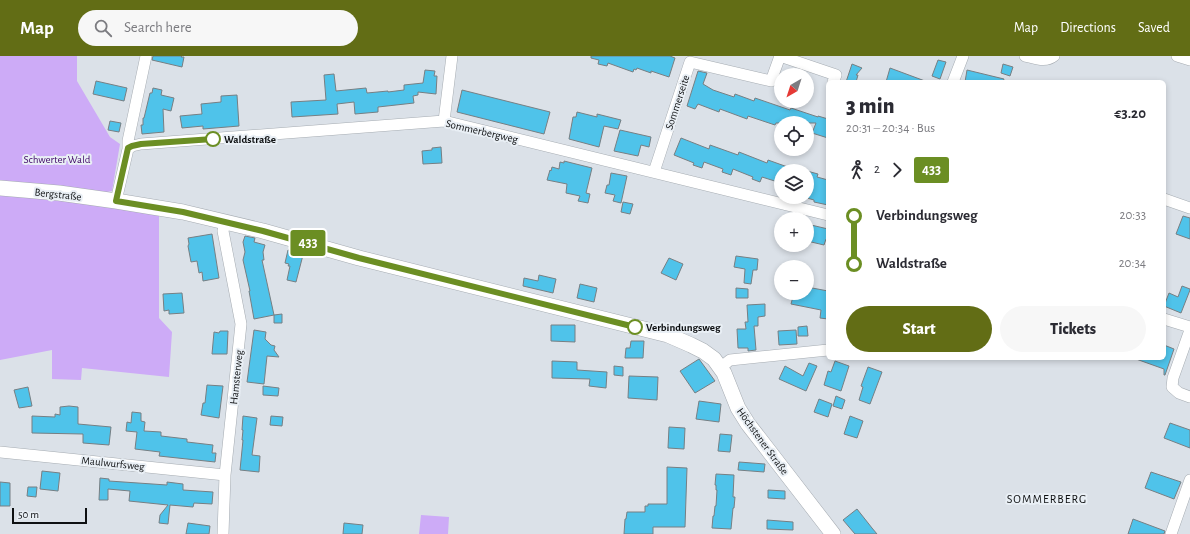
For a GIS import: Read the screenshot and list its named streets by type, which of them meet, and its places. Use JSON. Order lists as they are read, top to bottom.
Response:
{
  "streets": {
    "main road": ["Bergstraße", "Höchstener Straße"],
    "street": [
      "Sommerseite",
      "Sommerbergweg",
      "Hamsterweg",
      "Maulwurfsweg"
    ]
  },
  "crossings": [
    ["Sommerseite", "Sommerbergweg"],
    ["Bergstraße", "Höchstener Straße"],
    ["Hamsterweg", "Höchstener Straße"],
    ["Hamsterweg", "Maulwurfsweg"]
  ],
  "districts": ["SOMMERBERG"],
  "parks": ["Schwerter Wald"],
  "places": ["Waldstraße", "Verbindungsweg"],
  "lines": ["bus line 433"],
  "scale_bar": "50 m",
  "north": "bottom left",
  "page": {
    "header": "Map",
    "search": "Search here",
    "nav": ["Map", "Directions", "Saved"],
    "on_map": "433",
    "map_buttons": ["+", "−"],
    "heading": ["3 min", "20:31 – 20:34 · Bus", "€3.20"],
    "legs": ["2", "433"],
    "list": [
      {
        "name": "Verbindungsweg",
        "value": "20:33"
      },
      {
        "name": "Waldstraße",
        "value": "20:34"
      }
    ],
    "buttons": ["Start", "Tickets"],
    "scale": "50 m"
  }
}
